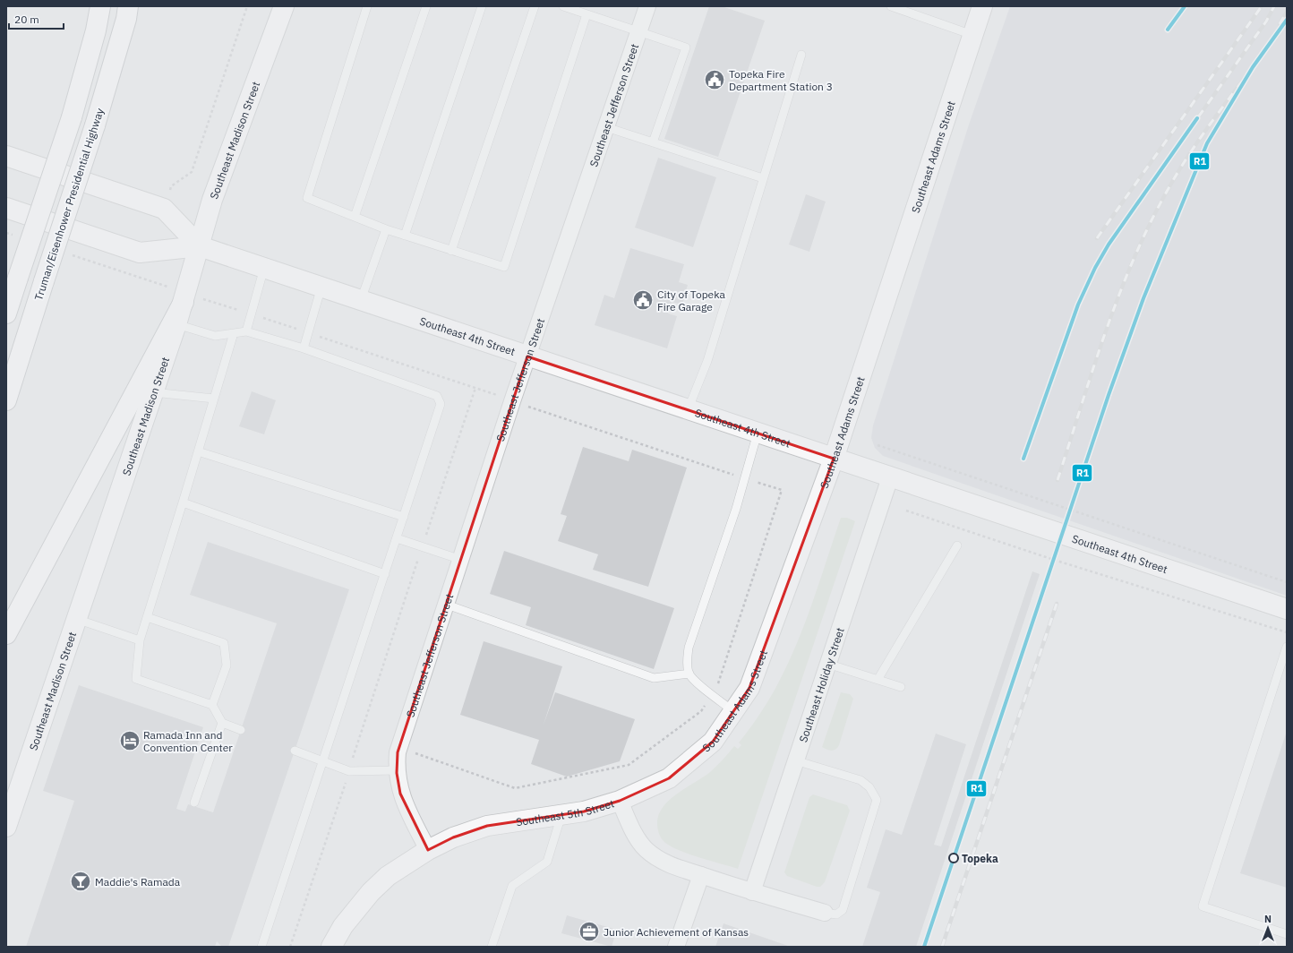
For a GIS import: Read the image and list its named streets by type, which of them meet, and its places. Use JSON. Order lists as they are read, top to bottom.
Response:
{
  "streets": {
    "main road": [
      "Southeast Madison Street",
      "Southeast Adams Street",
      "Truman/Eisenhower Presidential Highway",
      "Southeast 4th Street",
      "Southeast 5th Street"
    ],
    "street": ["Southeast Jefferson Street", "Southeast Holiday Street"]
  },
  "crossings": [
    ["Southeast Jefferson Street", "Southeast 4th Street"],
    ["Southeast Jefferson Street", "Southeast 5th Street"],
    ["Southeast Madison Street", "Southeast 4th Street"],
    ["Southeast Adams Street", "Southeast 4th Street"],
    ["Southeast Adams Street", "Southeast 5th Street"],
    ["Southeast 4th Street", "Southeast Holiday Street"],
    ["Southeast Holiday Street", "Southeast 5th Street"]
  ],
  "places": {
    "public building": ["Topeka Fire Department Station 3", "City of Topeka Fire Garage"],
    "hotel": ["Ramada Inn and Convention Center"],
    "other": ["Topeka"],
    "bar": ["Maddie's Ramada"],
    "office": ["Junior Achievement of Kansas"]
  },
  "lines": ["transit line R1"],
  "scale_bar": "20 m",
  "north": "top"
}
